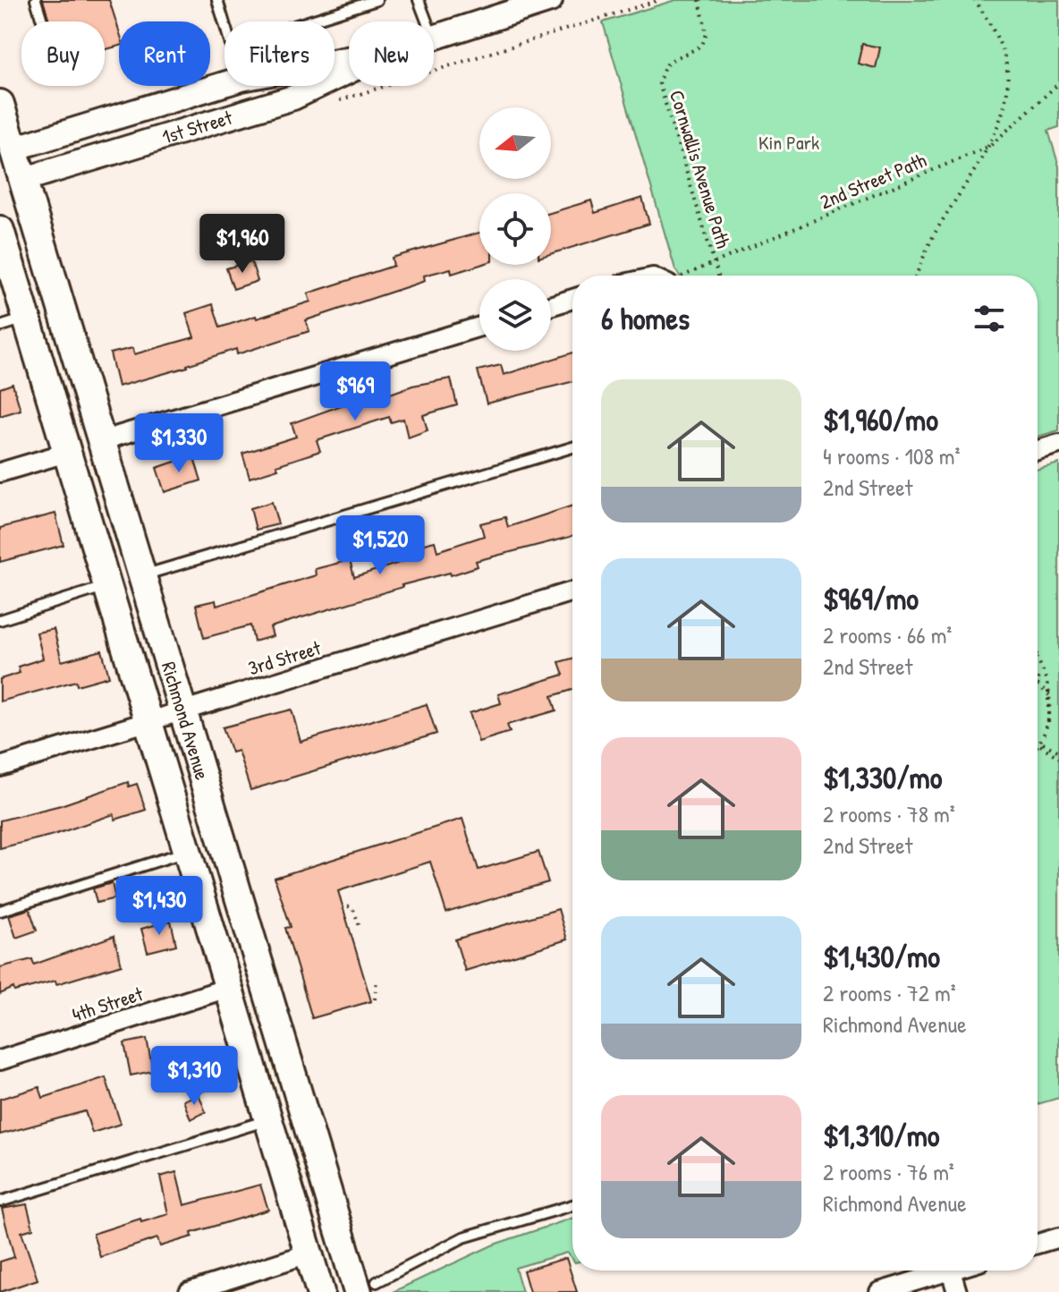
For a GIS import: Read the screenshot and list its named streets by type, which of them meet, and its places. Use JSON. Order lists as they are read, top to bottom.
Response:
{
  "streets": {
    "main road": ["Richmond Avenue"],
    "street": ["1st Street", "3rd Street", "4th Street"],
    "path": ["Cornwallis Avenue Path", "2nd Street Path"]
  },
  "crossings": [
    ["1st Street", "Richmond Avenue"],
    ["Cornwallis Avenue Path", "2nd Street Path"],
    ["3rd Street", "Richmond Avenue"],
    ["Richmond Avenue", "4th Street"]
  ],
  "parks": ["Kin Park"],
  "north": "left",
  "page": {
    "chip": [
      "Buy",
      "Rent",
      "Filters",
      "New"
    ],
    "price": [
      "$1,960",
      "$969",
      "$1,330",
      "$1,520",
      "$1,430",
      "$1,310"
    ],
    "heading": "6 homes",
    "list": [
      {
        "name": "$1,960/mo",
        "note": "4 rooms · 108 m² · 2nd Street"
      },
      {
        "name": "$969/mo",
        "note": "2 rooms · 66 m² · 2nd Street"
      },
      {
        "name": "$1,330/mo",
        "note": "2 rooms · 78 m² · 2nd Street"
      },
      {
        "name": "$1,430/mo",
        "note": "2 rooms · 72 m² · Richmond Avenue"
      },
      {
        "name": "$1,310/mo",
        "note": "2 rooms · 76 m² · Richmond Avenue"
      }
    ]
  }
}
